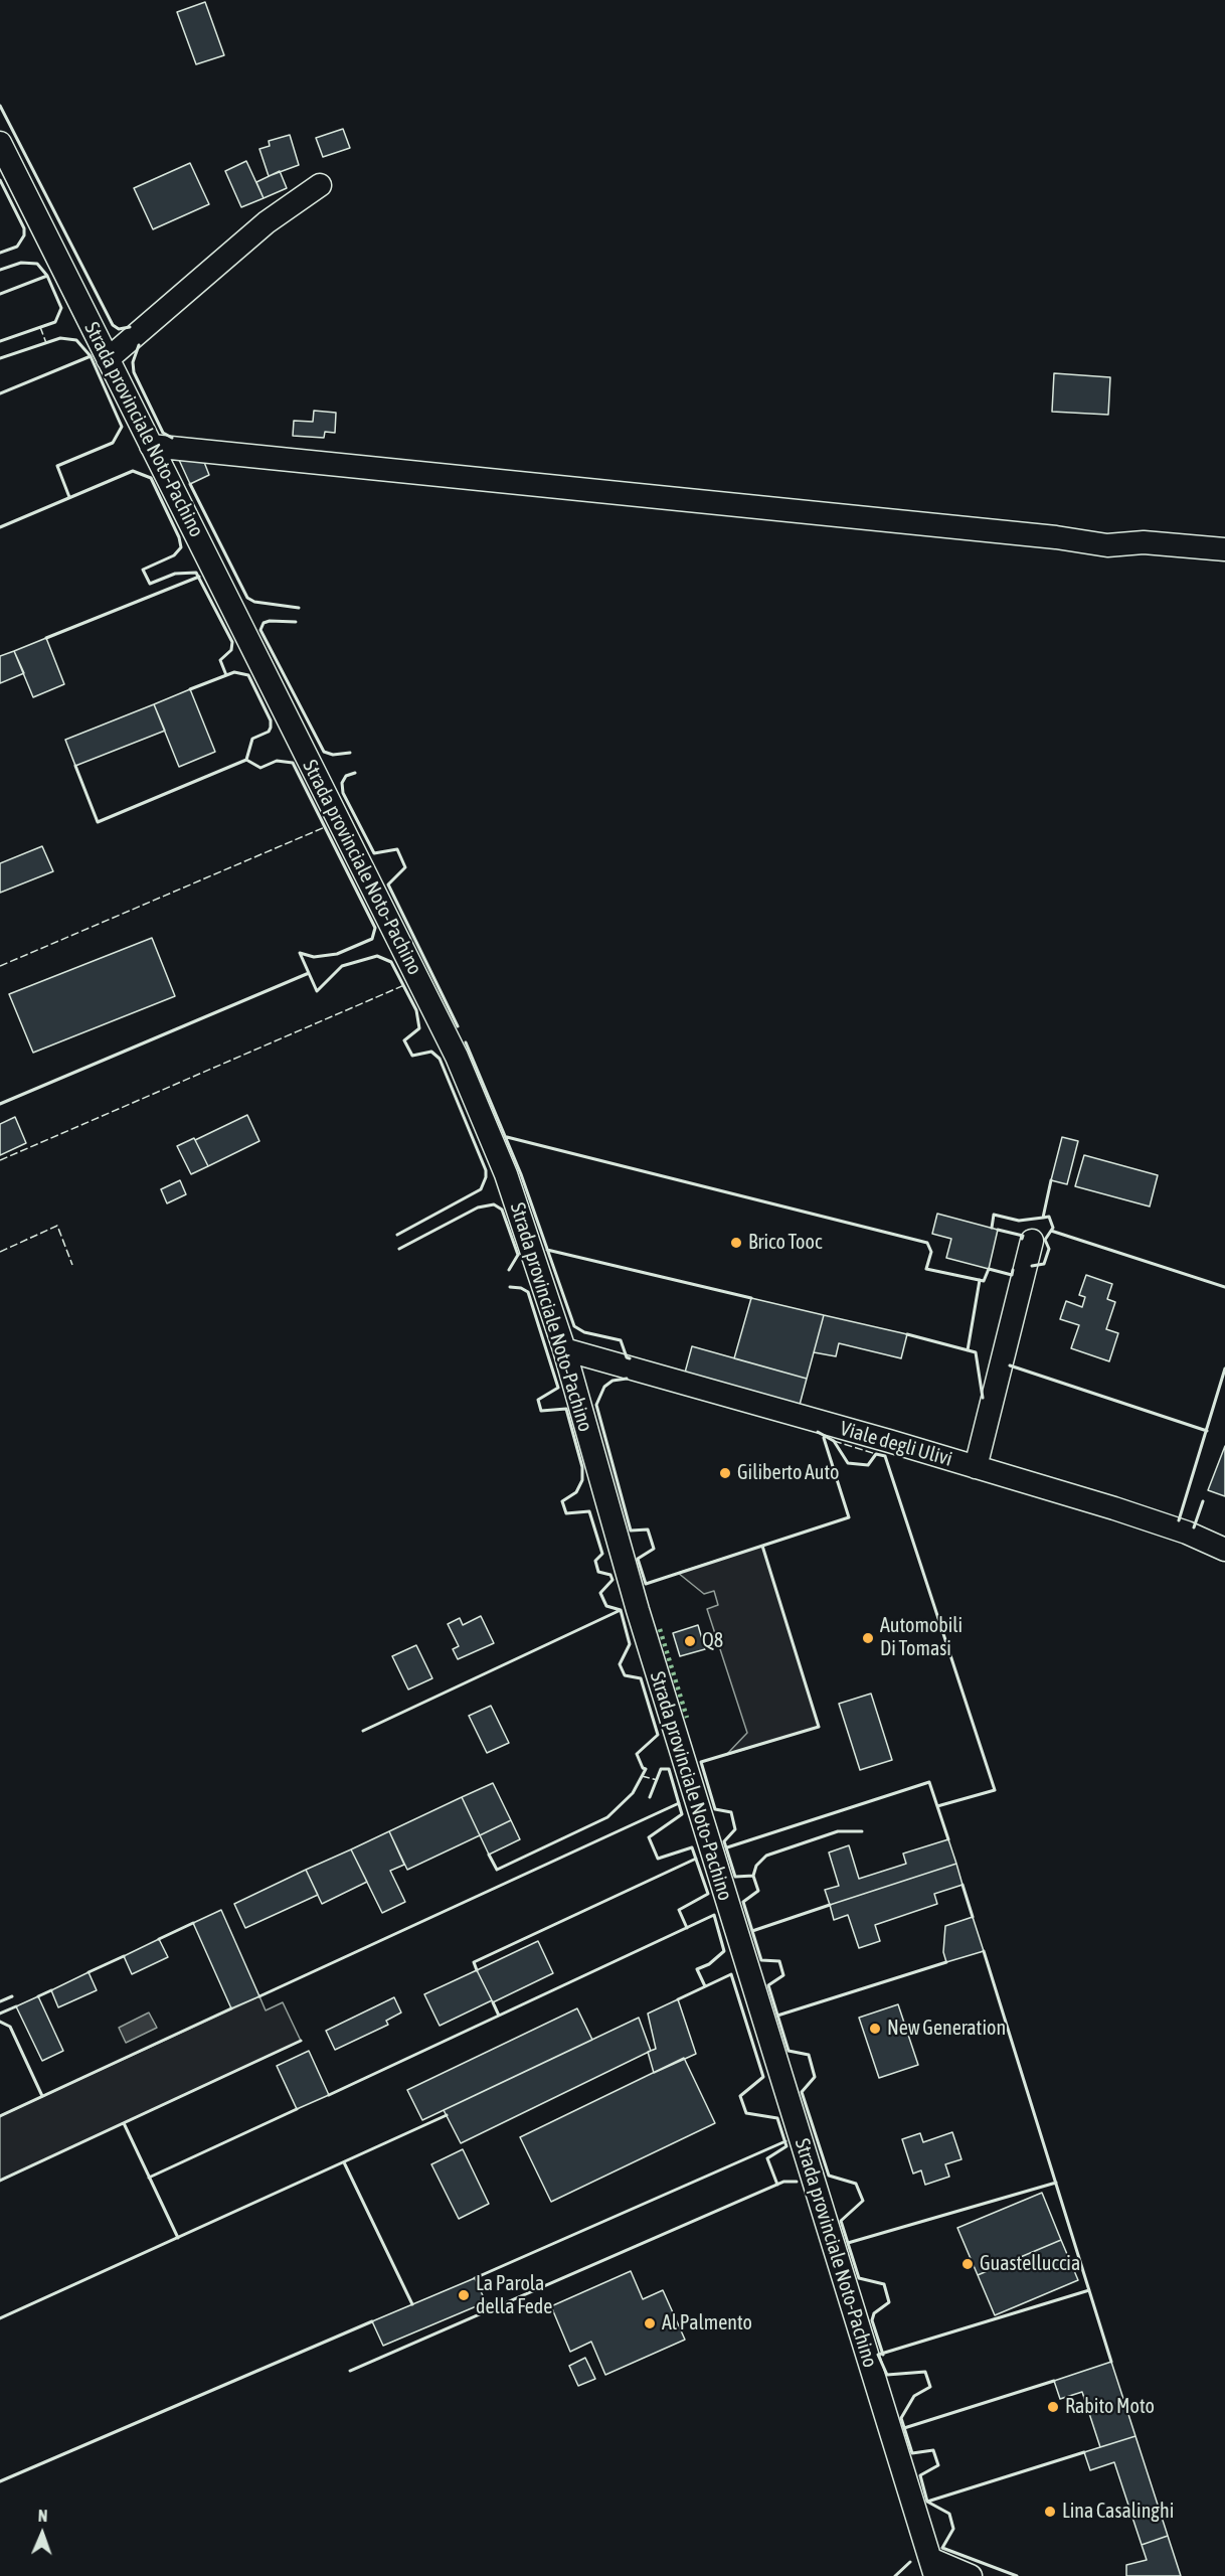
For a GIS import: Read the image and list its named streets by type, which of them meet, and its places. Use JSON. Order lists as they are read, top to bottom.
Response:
{
  "streets": {
    "street": ["Strada provinciale Noto-Pachino", "Viale degli Ulivi"]
  },
  "crossings": [
    ["Strada provinciale Noto-Pachino", "Viale degli Ulivi"]
  ],
  "places": [
    "Brico Tooc",
    "Giliberto Auto",
    "Automobili Di Tomasi",
    "Q8",
    "New Generation",
    "Guastelluccia",
    "La Parola della Fede",
    "Al Palmento",
    "Rabito Moto",
    "Lina Casalinghi"
  ],
  "north": "top"
}
